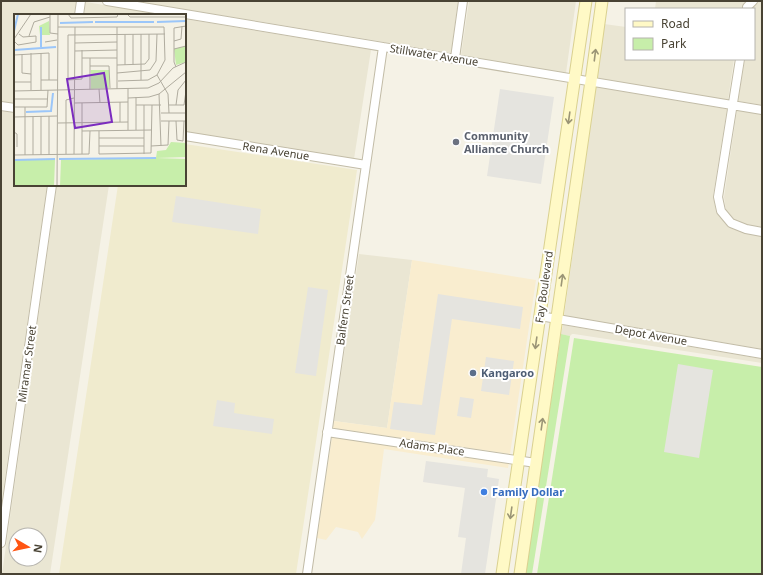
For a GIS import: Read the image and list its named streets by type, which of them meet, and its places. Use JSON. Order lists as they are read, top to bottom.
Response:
{
  "streets": {
    "main road": ["Fay Boulevard"],
    "street": [
      "Stillwater Avenue",
      "Rena Avenue",
      "Balfern Street",
      "Depot Avenue",
      "Miramar Street",
      "Adams Place"
    ]
  },
  "crossings": [
    ["Stillwater Avenue", "Fay Boulevard"],
    ["Stillwater Avenue", "Balfern Street"],
    ["Rena Avenue", "Balfern Street"],
    ["Fay Boulevard", "Depot Avenue"],
    ["Fay Boulevard", "Adams Place"],
    ["Balfern Street", "Adams Place"]
  ],
  "places": ["Community Alliance Church", "Kangaroo", "Family Dollar"],
  "legend": ["Road", "Park"],
  "north": "right"
}
